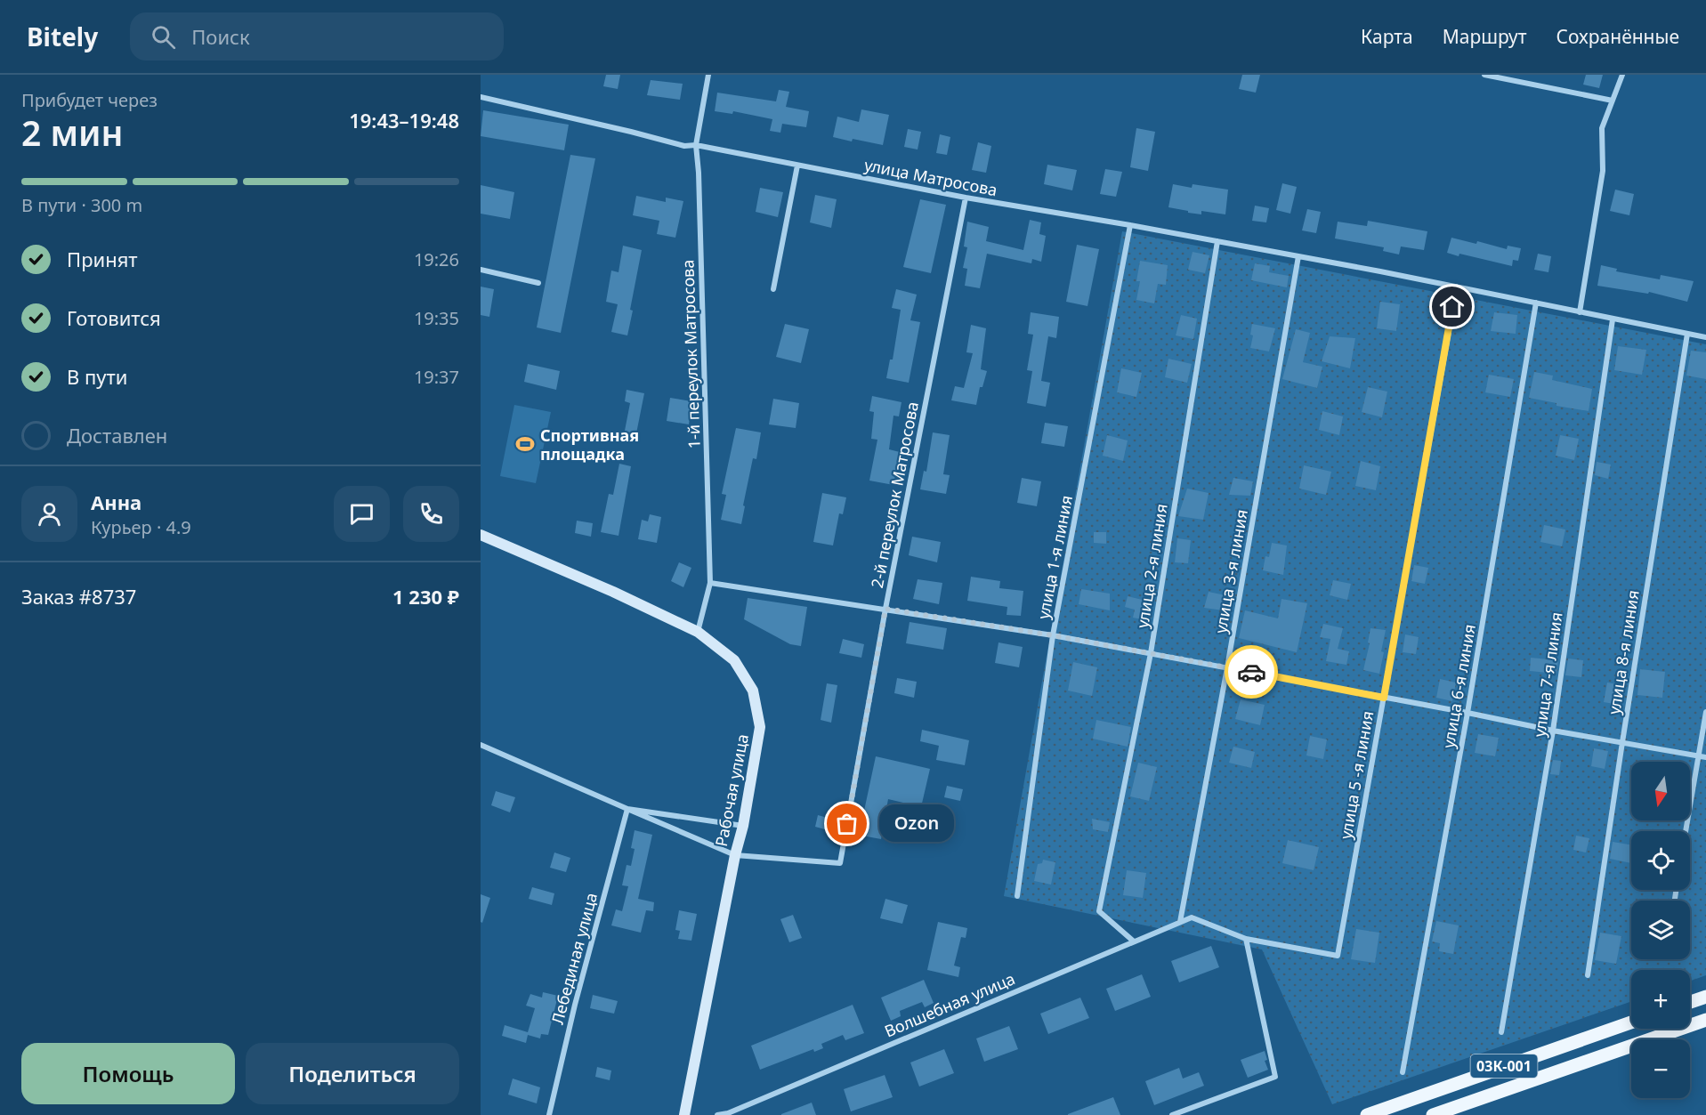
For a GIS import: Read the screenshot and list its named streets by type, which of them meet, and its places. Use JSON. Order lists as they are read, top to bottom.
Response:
{
  "streets": {
    "main road": ["Рабочая улица", "03К-001"],
    "street": [
      "улица Матросова",
      "1-й переулок Матросова",
      "2-й переулок Матросова",
      "улица 1-я линия",
      "улица 2-я линия",
      "улица 3-я линия",
      "улица 8-я линия",
      "улица 7-я линия",
      "улица 6-я линия",
      "улица 5 -я линия",
      "Лебединая улица",
      "Волшебная улица"
    ]
  },
  "crossings": [
    ["улица Матросова", "1-й переулок Матросова"],
    ["улица Матросова", "2-й переулок Матросова"],
    ["улица Матросова", "улица 1-я линия"],
    ["улица Матросова", "улица 2-я линия"],
    ["улица Матросова", "улица 3-я линия"],
    ["улица Матросова", "улица 8-я линия"],
    ["улица Матросова", "улица 7-я линия"],
    ["улица Матросова", "улица 6-я линия"],
    ["улица Матросова", "улица 5 -я линия"],
    ["1-й переулок Матросова", "Рабочая улица"],
    ["2-й переулок Матросова", "Рабочая улица"],
    ["2-й переулок Матросова", "Лебединая улица"],
    ["улица 2-я линия", "Волшебная улица"],
    ["улица 3-я линия", "Волшебная улица"],
    ["улица 5 -я линия", "Волшебная улица"]
  ],
  "places": {
    "sports": ["Спортивная площадка"],
    "other": ["Ozon"]
  },
  "north": "bottom",
  "page": {
    "header": "Bitely",
    "search": "Поиск",
    "nav": ["Карта", "Маршрут", "Сохранённые"],
    "heading": ["2 мин", "Прибудет через", "19:43–19:48"],
    "panel": [
      "Анна",
      "Курьер · 4.9",
      "Заказ #8737",
      "1 230 ₽"
    ],
    "bar": "В пути · 300 m",
    "list": [
      ["Принят", "19:26"],
      ["Готовится", "19:35"],
      ["В пути", "19:37"],
      "Доставлен"
    ],
    "map_buttons": ["+", "−"],
    "bubble": "Ozon",
    "buttons": ["Помощь", "Поделиться"]
  }
}
